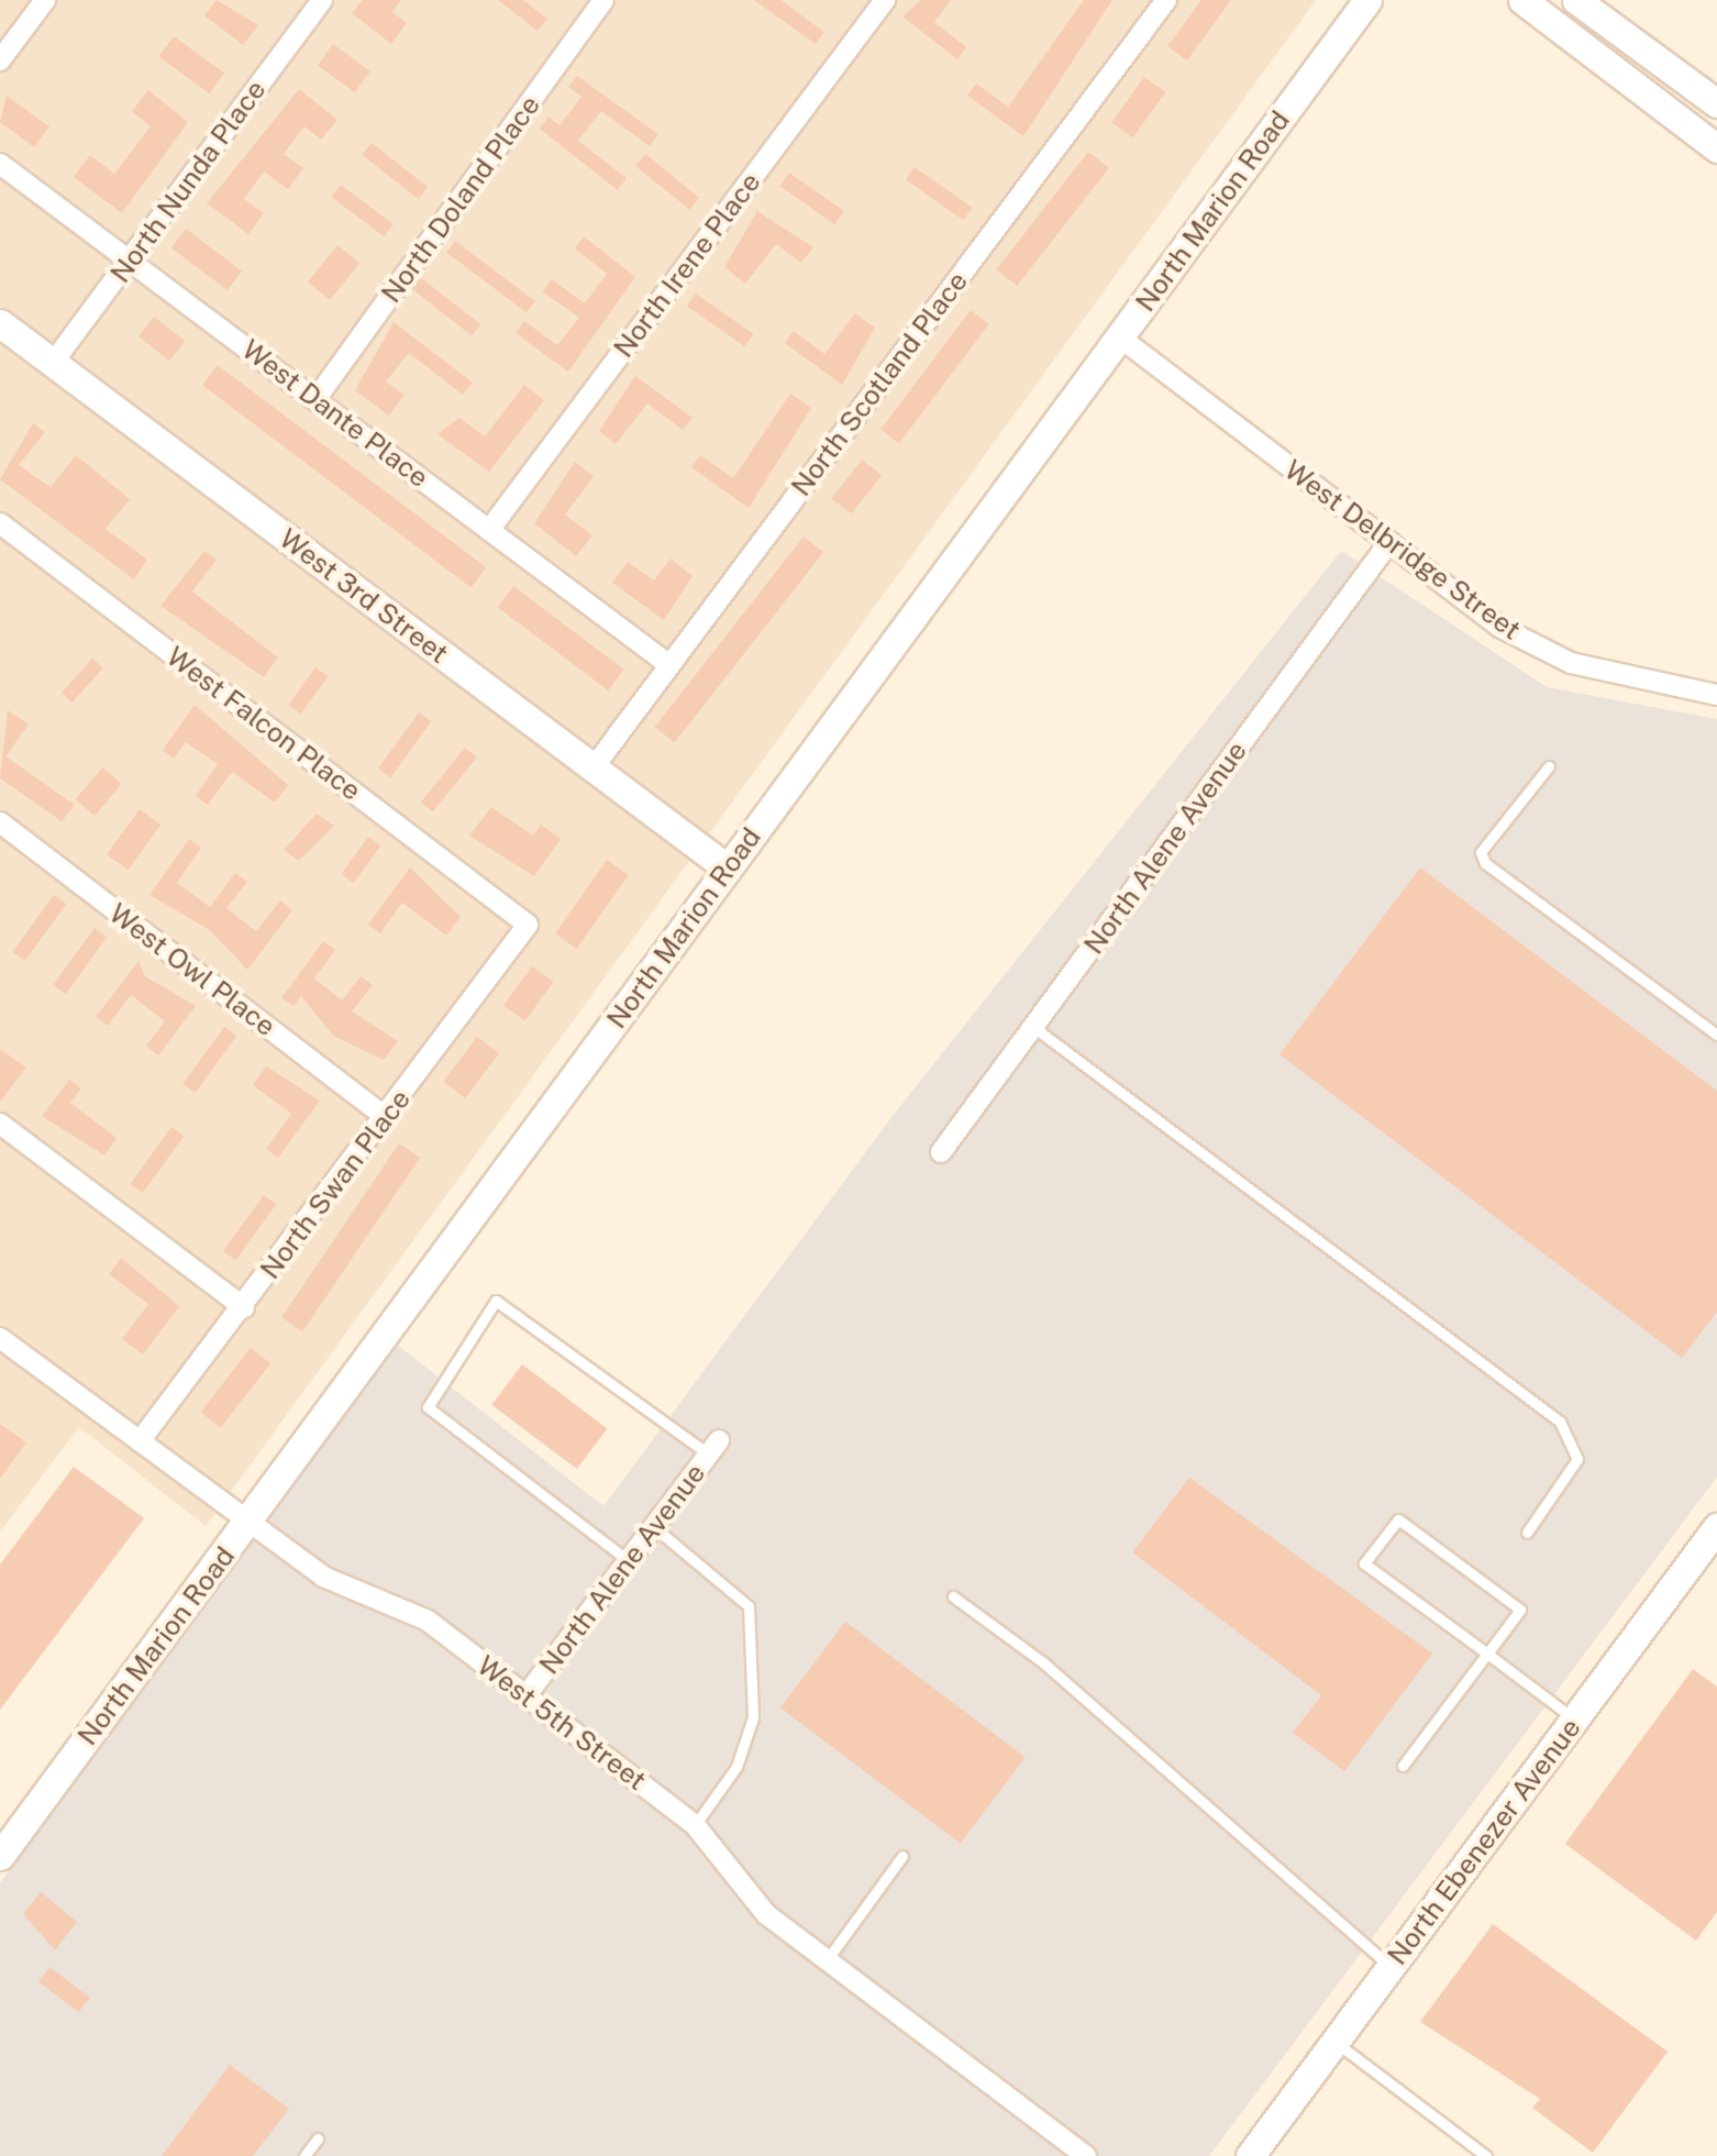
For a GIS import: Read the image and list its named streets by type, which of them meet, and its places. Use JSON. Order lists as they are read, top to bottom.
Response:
{
  "streets": {
    "main road": ["North Marion Road", "West 3rd Street", "North Ebenezer Avenue"],
    "street": [
      "North Nunda Place",
      "North Doland Place",
      "North Irene Place",
      "North Scotland Place",
      "West Dante Place",
      "West Delbridge Street",
      "West Falcon Place",
      "North Alene Avenue",
      "West Owl Place",
      "North Swan Place",
      "West 5th Street"
    ]
  },
  "crossings": [
    ["North Nunda Place", "West Dante Place"],
    ["North Nunda Place", "West 3rd Street"],
    ["North Doland Place", "West Dante Place"],
    ["North Marion Road", "West Delbridge Street"],
    ["North Marion Road", "West 3rd Street"],
    ["North Marion Road", "West 5th Street"],
    ["North Irene Place", "West Dante Place"],
    ["North Scotland Place", "West Dante Place"],
    ["North Scotland Place", "West 3rd Street"],
    ["West Delbridge Street", "North Alene Avenue"],
    ["West Falcon Place", "North Swan Place"],
    ["North Alene Avenue", "West 5th Street"],
    ["West Owl Place", "North Swan Place"],
    ["North Swan Place", "West 5th Street"]
  ]
}
